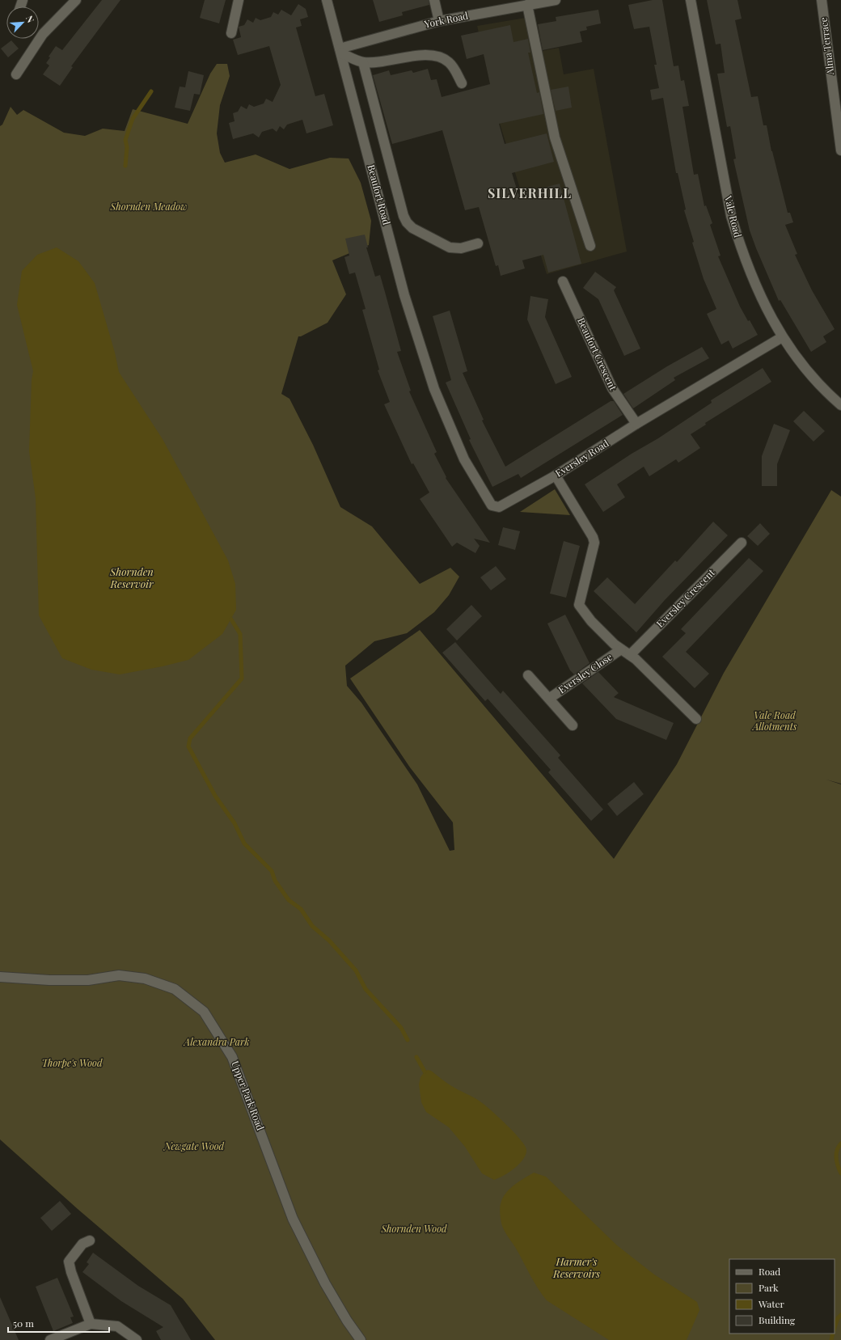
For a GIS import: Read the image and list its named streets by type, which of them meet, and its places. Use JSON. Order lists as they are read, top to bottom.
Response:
{
  "streets": {
    "street": [
      "York Road",
      "Alma Terrace",
      "Beaufort Road",
      "Vale Road",
      "Beaufort Crescent",
      "Eversley Road",
      "Eversley Crescent",
      "Eversley Close",
      "Upper Park Road"
    ]
  },
  "crossings": [
    ["York Road", "Beaufort Road"],
    ["Beaufort Road", "Eversley Road"],
    ["Vale Road", "Eversley Road"],
    ["Beaufort Crescent", "Eversley Road"]
  ],
  "districts": ["SILVERHILL"],
  "water": ["Shornden Reservoir", "Harmer's Reservoirs"],
  "parks": [
    "Shornden Meadow",
    "Vale Road Allotments",
    "Alexandra Park",
    "Thorpe's Wood",
    "Newgate Wood",
    "Shornden Wood"
  ],
  "legend": [
    "Road",
    "Park",
    "Water",
    "Building"
  ],
  "scale_bar": "50 m",
  "north": "top right"
}
